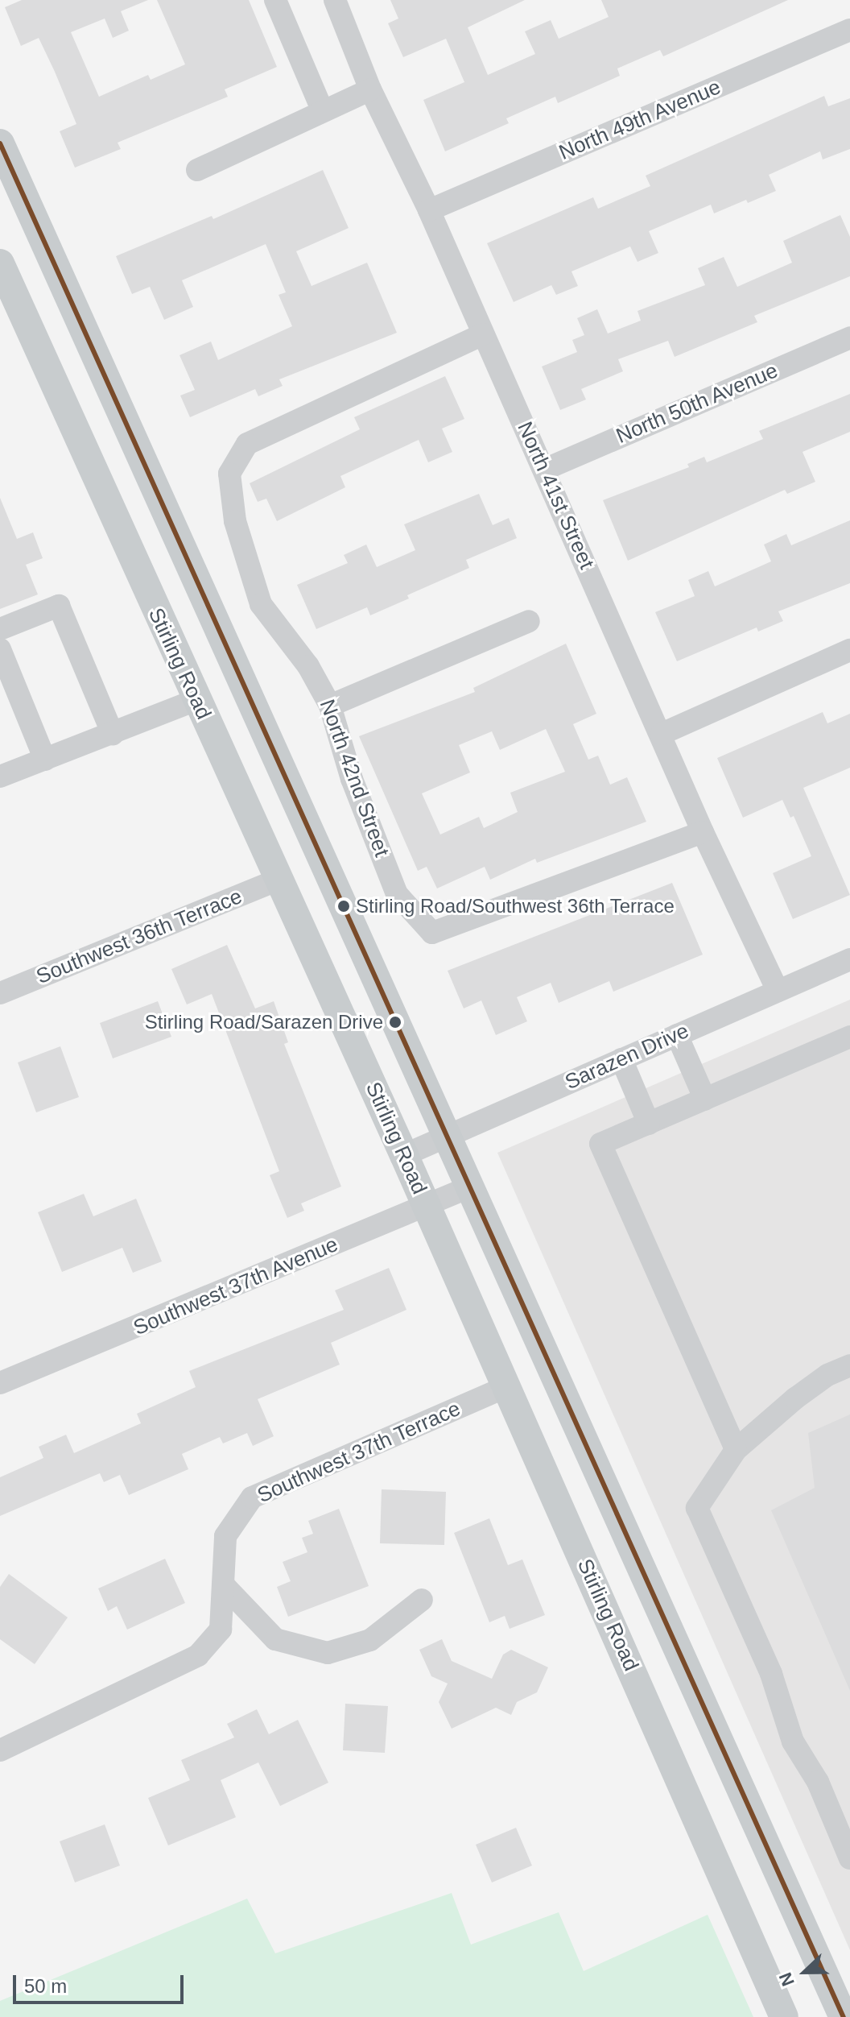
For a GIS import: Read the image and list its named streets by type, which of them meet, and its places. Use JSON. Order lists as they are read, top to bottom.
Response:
{
  "streets": {
    "main road": ["Stirling Road"],
    "street": [
      "North 49th Avenue",
      "North 50th Avenue",
      "North 41st Street",
      "North 42nd Street",
      "Southwest 36th Terrace",
      "Sarazen Drive",
      "Southwest 37th Avenue",
      "Southwest 37th Terrace"
    ]
  },
  "crossings": [
    ["North 49th Avenue", "North 41st Street"],
    ["North 50th Avenue", "North 41st Street"],
    ["North 41st Street", "North 42nd Street"],
    ["North 41st Street", "Sarazen Drive"],
    ["Stirling Road", "Southwest 36th Terrace"],
    ["Stirling Road", "Sarazen Drive"],
    ["Stirling Road", "Southwest 37th Avenue"],
    ["Stirling Road", "Southwest 37th Terrace"]
  ],
  "places": ["Stirling Road/Southwest 36th Terrace", "Stirling Road/Sarazen Drive"],
  "scale_bar": "50 m",
  "north": "left"
}
